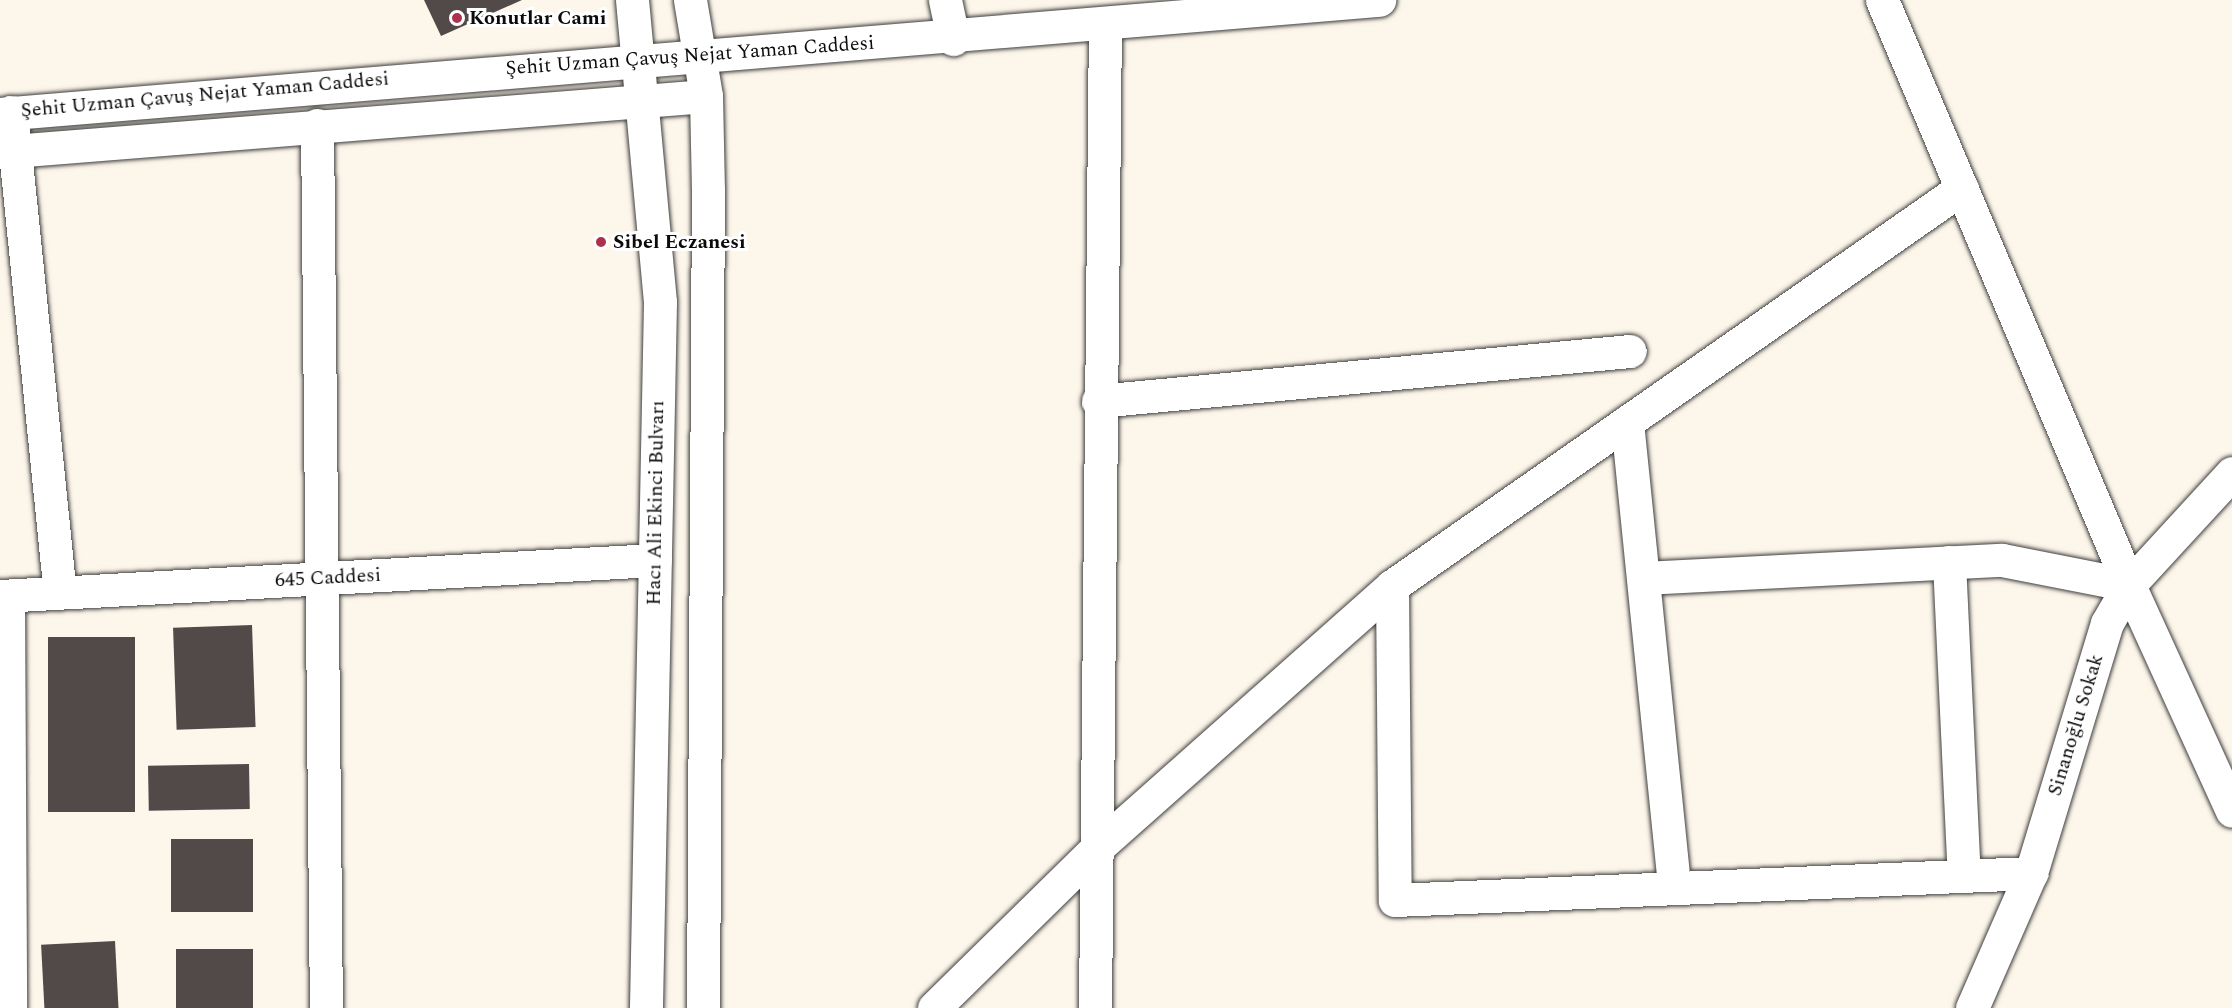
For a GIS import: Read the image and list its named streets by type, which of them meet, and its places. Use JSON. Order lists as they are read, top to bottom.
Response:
{
  "streets": {
    "street": [
      "Şehit Uzman Çavuş Nejat Yaman Caddesi",
      "Hacı Ali Ekinci Bulvarı",
      "645 Caddesi",
      "Sinanoğlu Sokak"
    ]
  },
  "crossings": [
    ["Şehit Uzman Çavuş Nejat Yaman Caddesi", "Hacı Ali Ekinci Bulvarı"],
    ["Hacı Ali Ekinci Bulvarı", "645 Caddesi"]
  ],
  "places": ["Konutlar Cami", "Sibel Eczanesi"]
}
